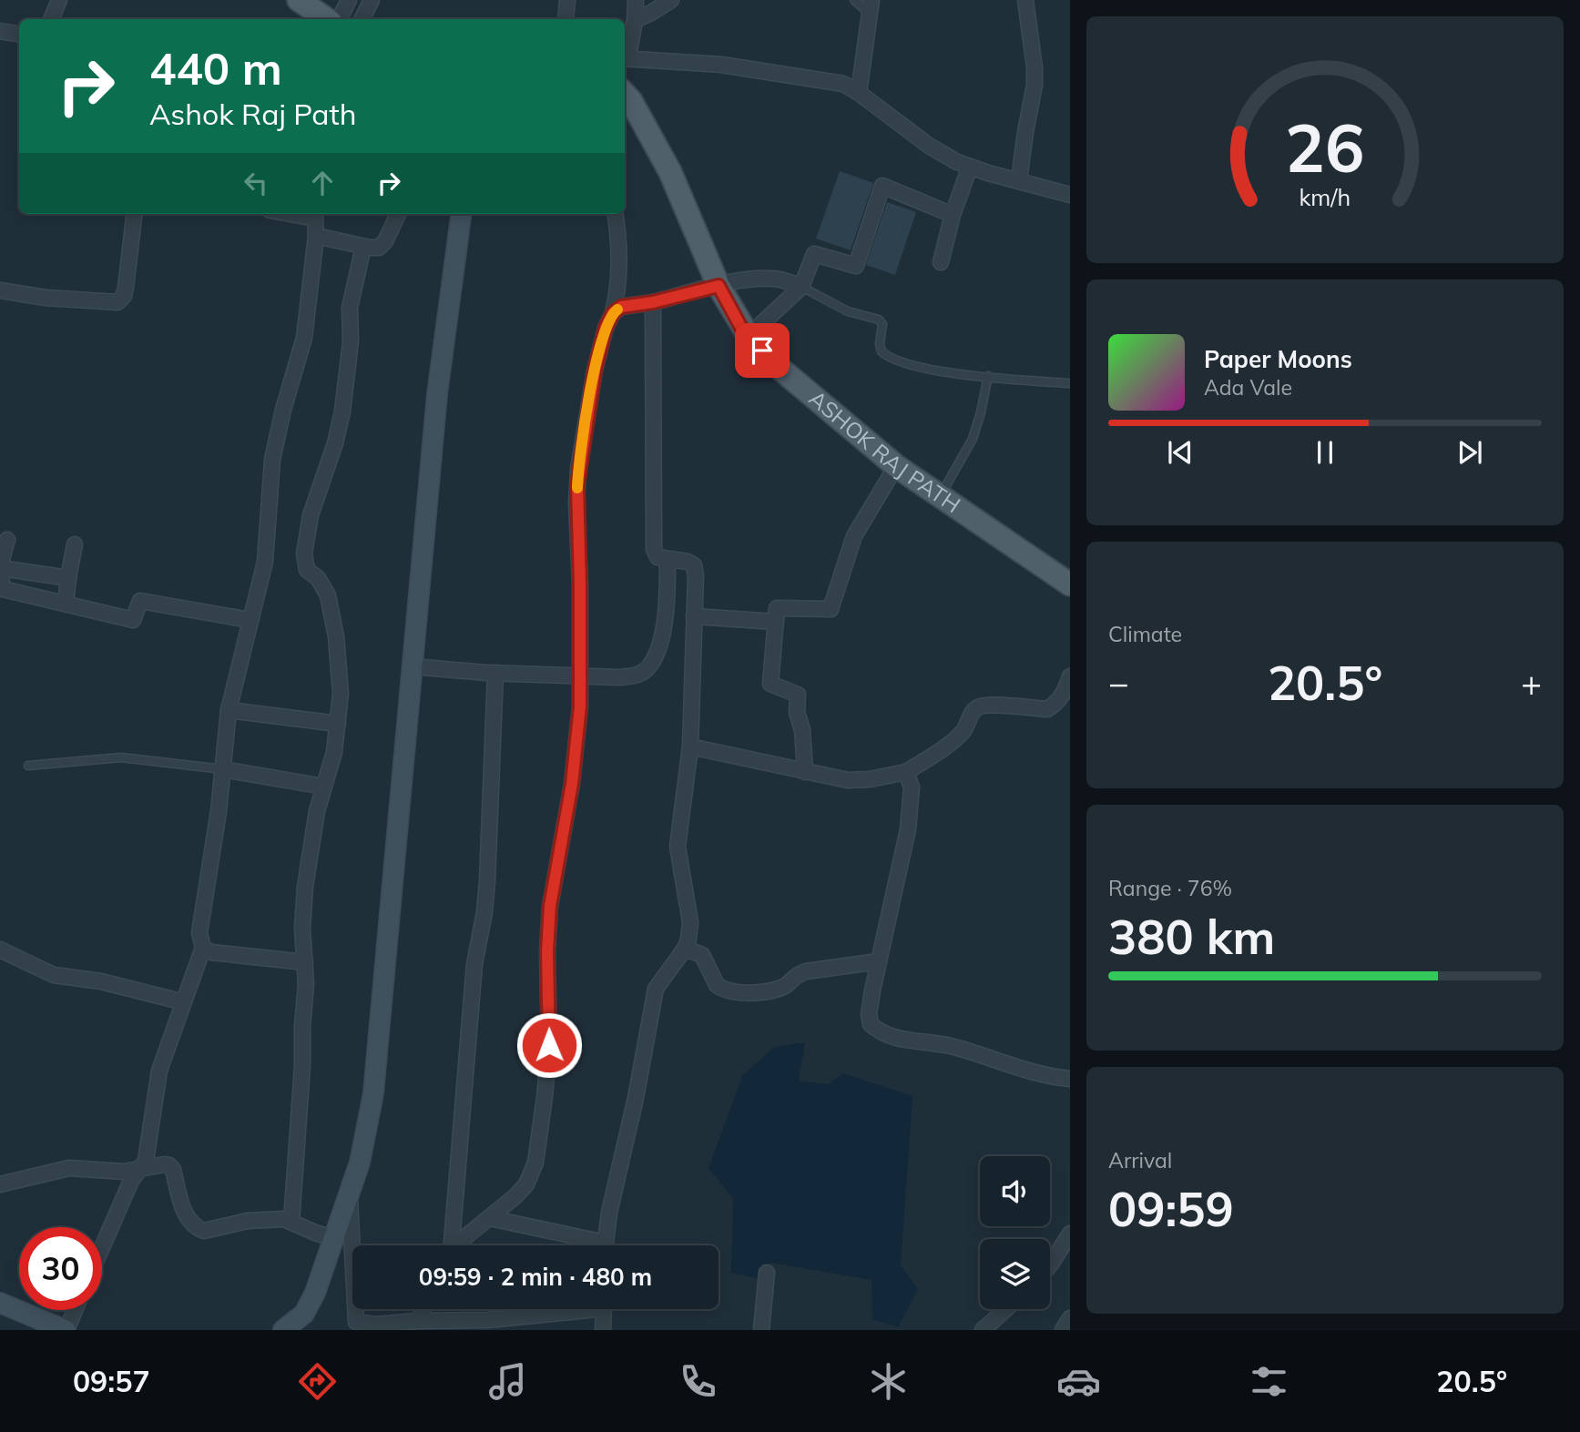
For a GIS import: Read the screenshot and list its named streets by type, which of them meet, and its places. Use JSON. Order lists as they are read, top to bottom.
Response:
{
  "streets": {
    "main road": ["ASHOK RAJ PATH"]
  },
  "page": {
    "turn": ["440 m", "Ashok Raj Path"],
    "song": ["Paper Moons", "Ada Vale"],
    "tile": [
      "Climate",
      ["Range · 76%", "380 km"],
      ["Arrival", "09:59"]
    ],
    "heat": ["−", "20.5°", "+"],
    "limit": "30",
    "trip": "09:59 · 2 min · 480 m",
    "tabs": ["09:57", "20.5°"],
    "gauge": ["26", "km/h"]
  }
}
